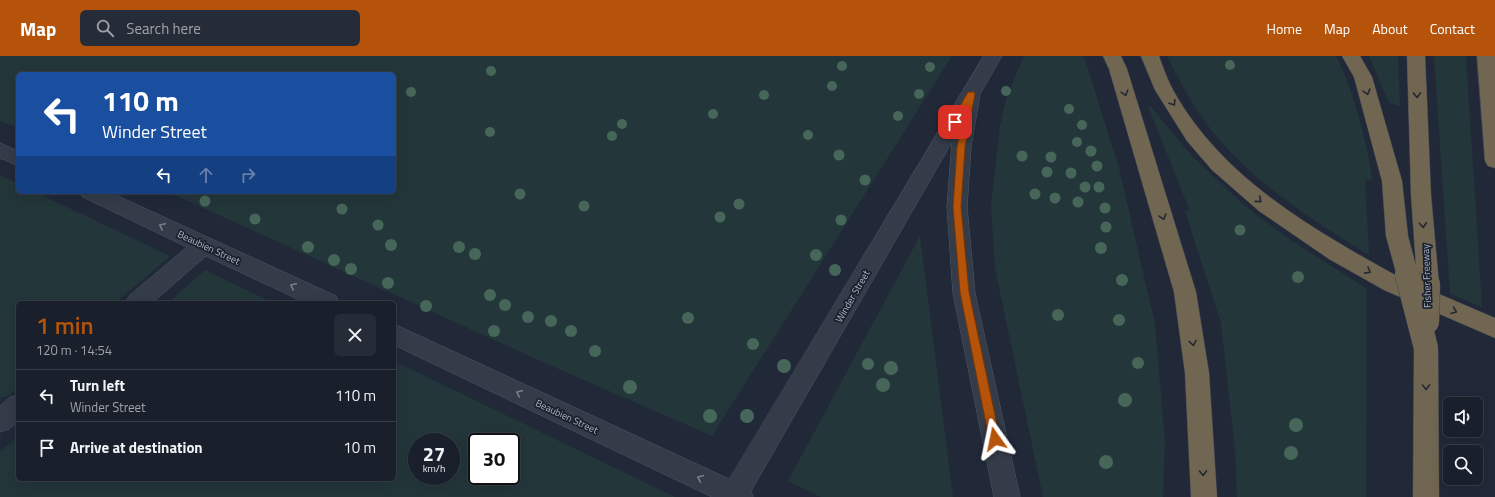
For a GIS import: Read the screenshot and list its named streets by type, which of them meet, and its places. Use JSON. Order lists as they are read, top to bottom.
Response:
{
  "streets": {
    "highway": ["Fisher Freeway"],
    "street": ["Beaubien Street", "Winder Street"]
  },
  "crossings": [
    ["Beaubien Street", "Winder Street"]
  ],
  "one_way": ["Beaubien Street"],
  "page": {
    "header": "Map",
    "search": "Search here",
    "nav": [
      "Home",
      "Map",
      "About",
      "Contact"
    ],
    "turn": ["110 m", "Winder Street"],
    "heading": ["1 min", "120 m · 14:54"],
    "list": [
      {
        "name": "Turn left",
        "note": "Winder Street",
        "value": "110 m"
      },
      {
        "name": "Arrive at destination",
        "value": "10 m"
      }
    ],
    "speed": "27 km/h",
    "limit": "30"
  }
}
